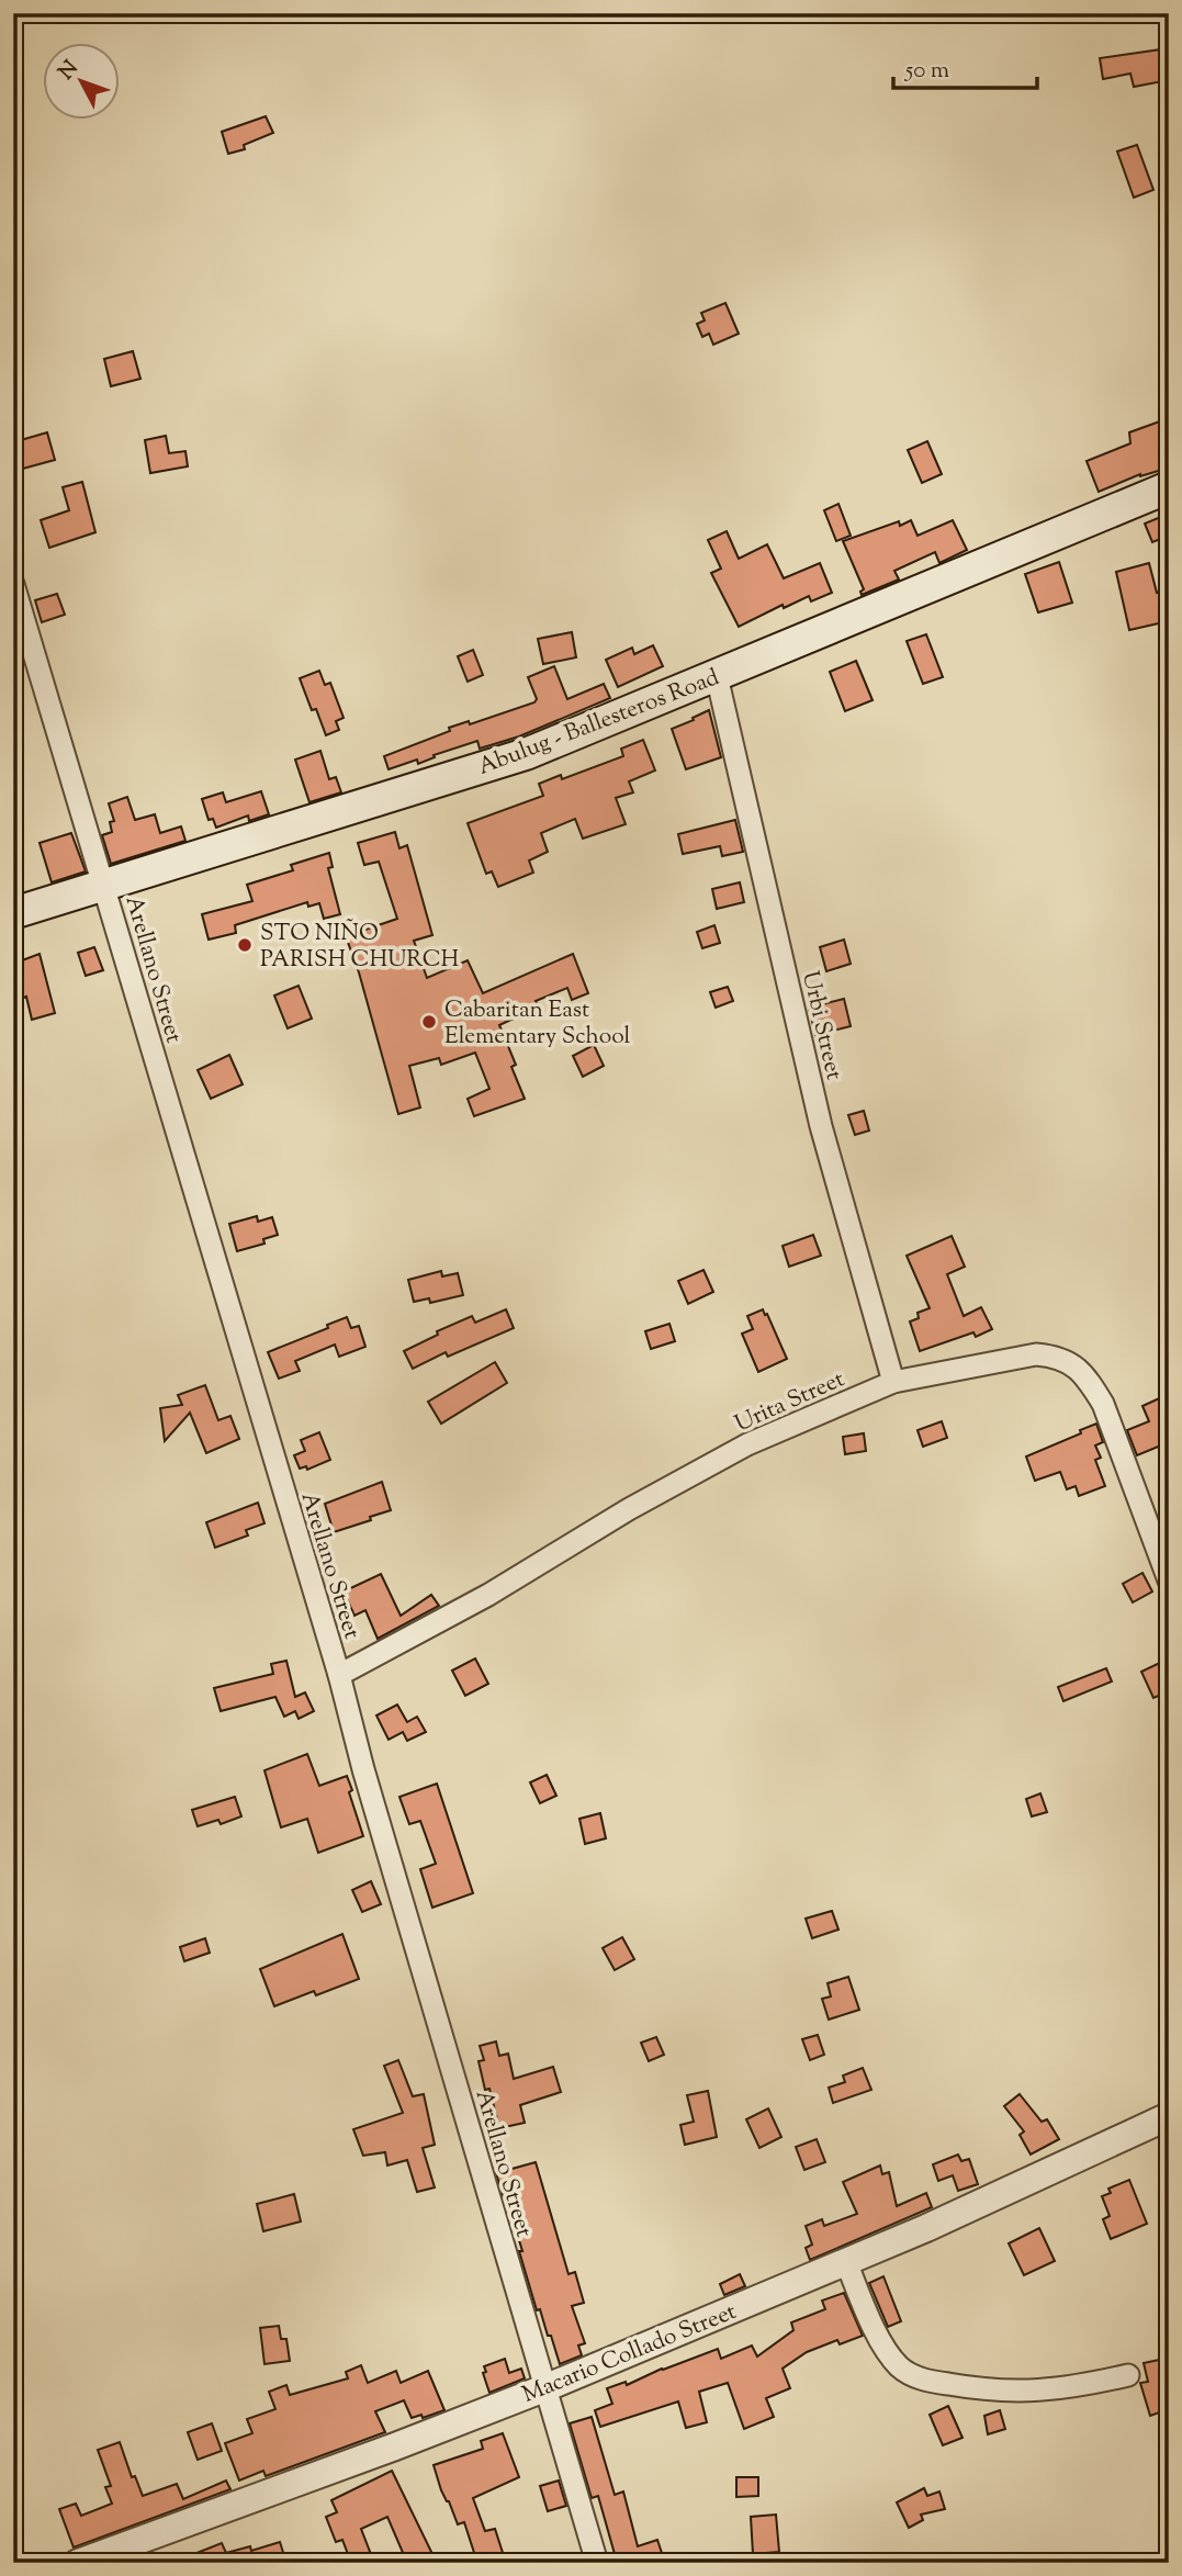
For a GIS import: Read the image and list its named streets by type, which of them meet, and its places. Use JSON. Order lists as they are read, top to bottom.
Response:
{
  "streets": {
    "main road": ["Abulug - Ballesteros Road"],
    "street": [
      "Arellano Street",
      "Urbi Street",
      "Urita Street",
      "Macario Collado Street"
    ]
  },
  "crossings": [
    ["Abulug - Ballesteros Road", "Arellano Street"],
    ["Abulug - Ballesteros Road", "Urbi Street"],
    ["Arellano Street", "Urita Street"],
    ["Arellano Street", "Macario Collado Street"],
    ["Urbi Street", "Urita Street"]
  ],
  "places": ["STO NIÑO PARISH CHURCH", "Cabaritan East Elementary School"],
  "scale_bar": "50 m",
  "north": "top left"
}
